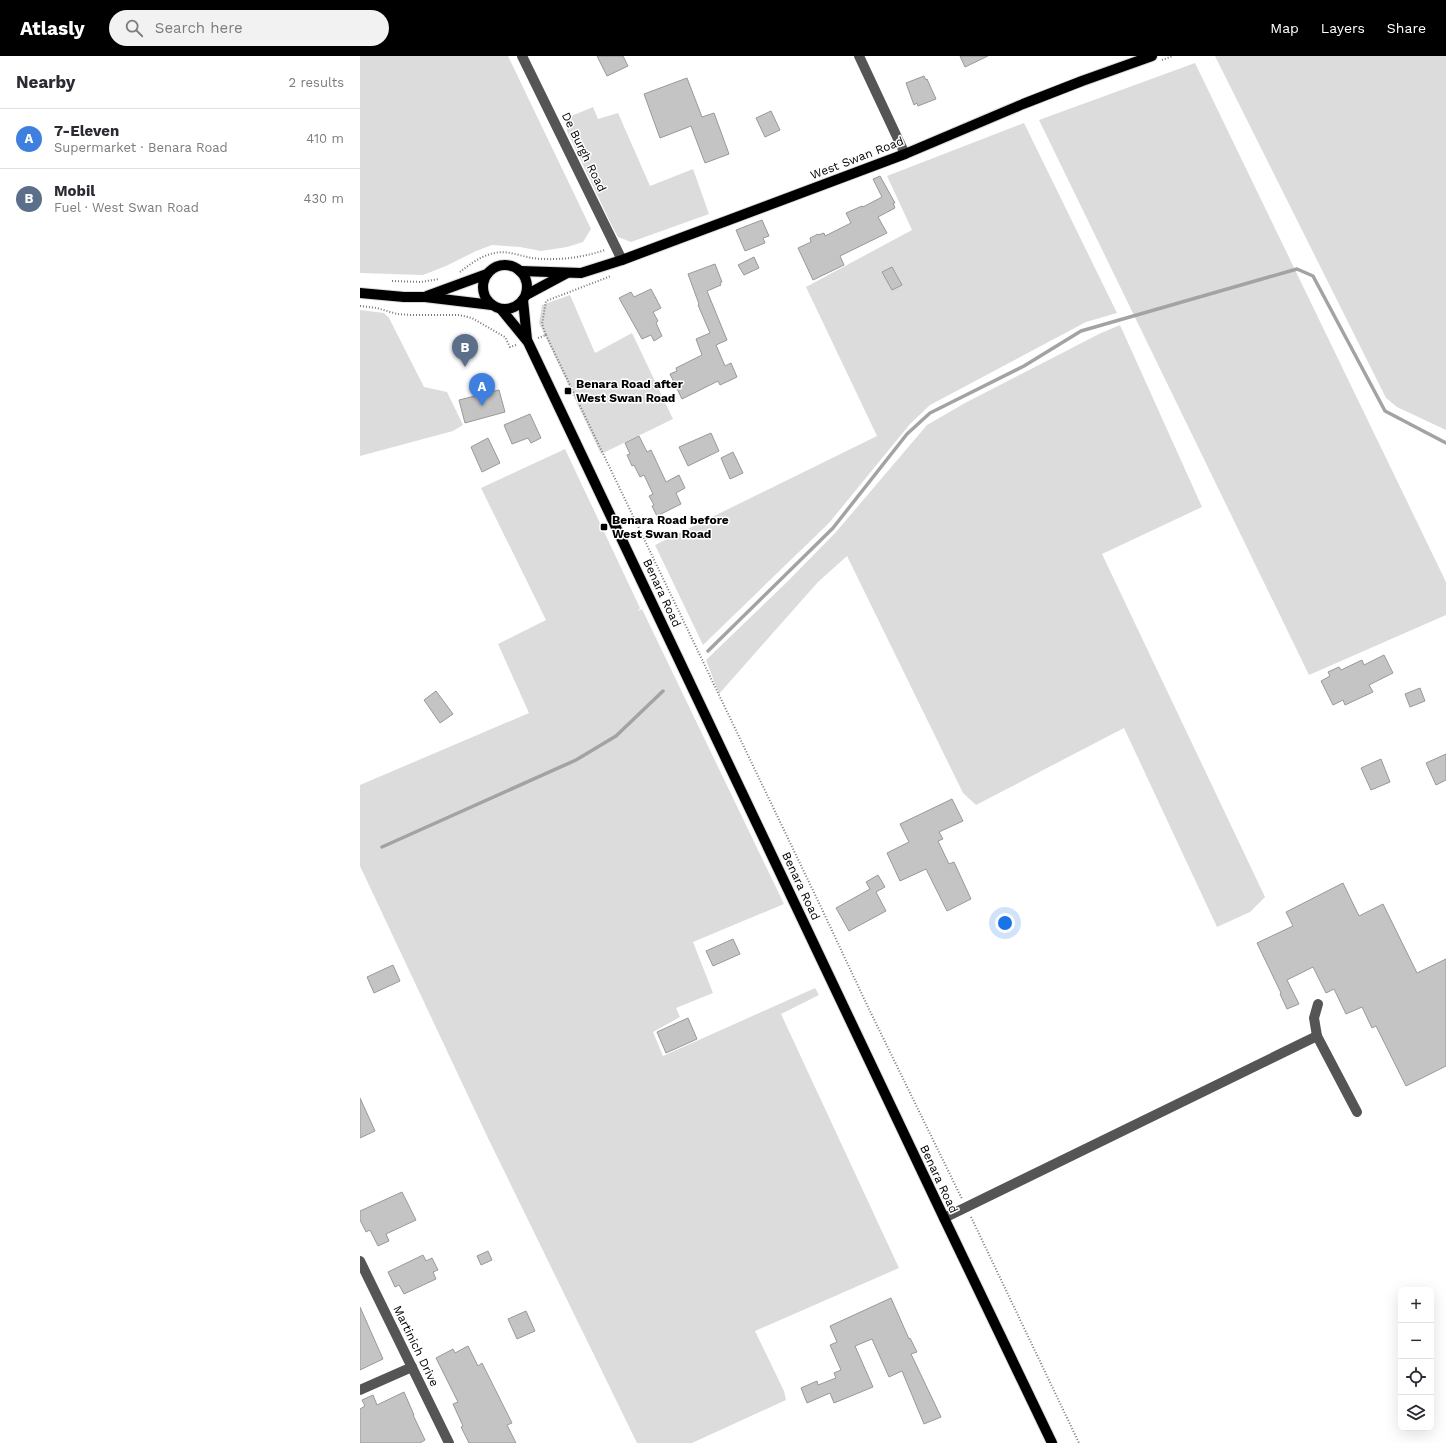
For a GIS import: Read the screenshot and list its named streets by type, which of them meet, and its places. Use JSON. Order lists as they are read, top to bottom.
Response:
{
  "streets": {
    "main road": ["West Swan Road", "Benara Road"],
    "street": ["De Burgh Road", "Martinich Drive"]
  },
  "crossings": [
    ["De Burgh Road", "West Swan Road"],
    ["West Swan Road", "Benara Road"]
  ],
  "places": {
    "transit": ["Benara Road after West Swan Road", "Benara Road before West Swan Road"]
  },
  "page": {
    "header": "Atlasly",
    "search": "Search here",
    "nav": ["Map", "Layers", "Share"],
    "heading": ["Nearby", "2 results"],
    "list": [
      {
        "mark": "A",
        "name": "7-Eleven",
        "note": "Supermarket · Benara Road",
        "value": "410 m"
      },
      {
        "mark": "B",
        "name": "Mobil",
        "note": "Fuel · West Swan Road",
        "value": "430 m"
      }
    ],
    "pins": ["B", "A"],
    "map_buttons": ["+", "−"]
  }
}
